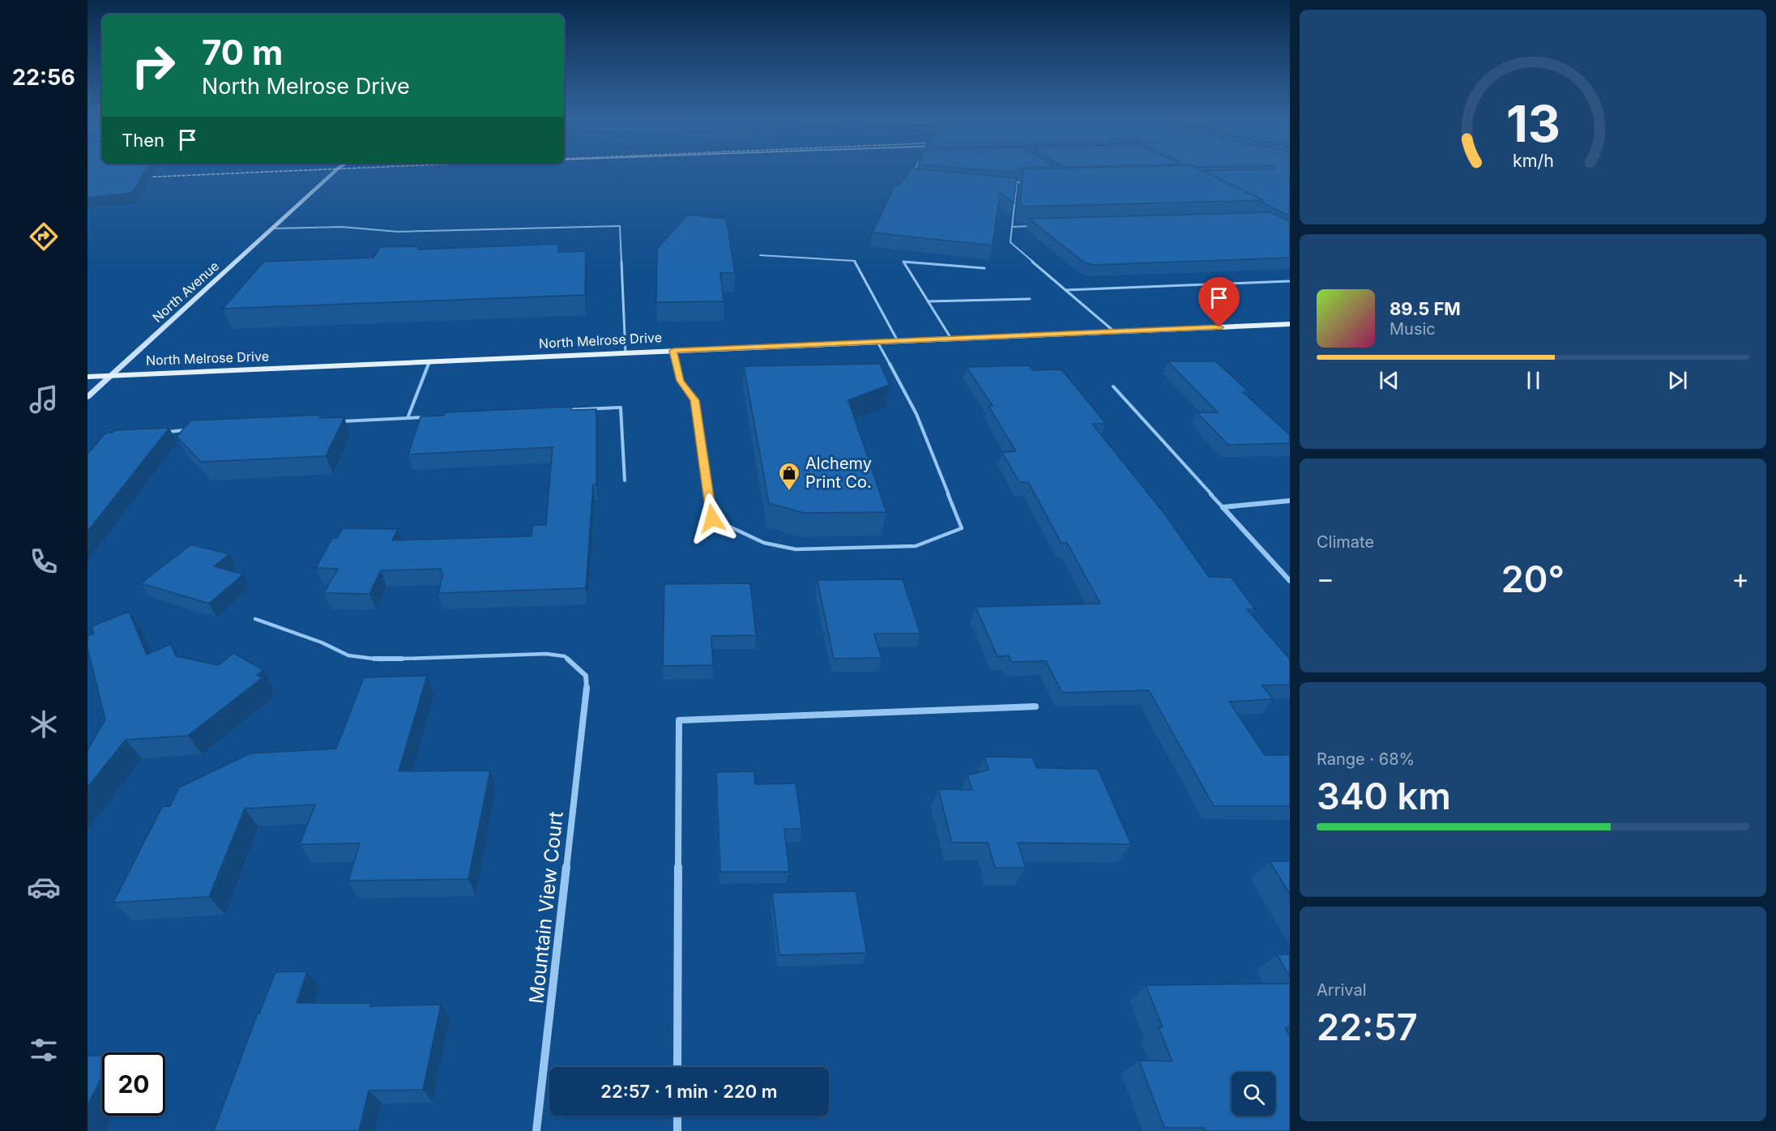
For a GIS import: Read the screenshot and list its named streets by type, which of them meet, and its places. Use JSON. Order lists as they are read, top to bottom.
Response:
{
  "streets": {
    "main road": ["North Avenue", "North Melrose Drive"],
    "street": ["Mountain View Court"]
  },
  "crossings": [
    ["North Avenue", "North Melrose Drive"]
  ],
  "places": {
    "shop": ["Alchemy Print Co."]
  },
  "page": {
    "tabs": "22:56",
    "turn": ["70 m", "North Melrose Drive"],
    "then": "Then",
    "song": ["89.5 FM", "Music"],
    "tile": [
      "Climate",
      ["Range · 68%", "340 km"],
      ["Arrival", "22:57"]
    ],
    "heat": ["−", "20°", "+"],
    "limit": "20",
    "trip": "22:57 · 1 min · 220 m",
    "gauge": ["13", "km/h"]
  }
}
